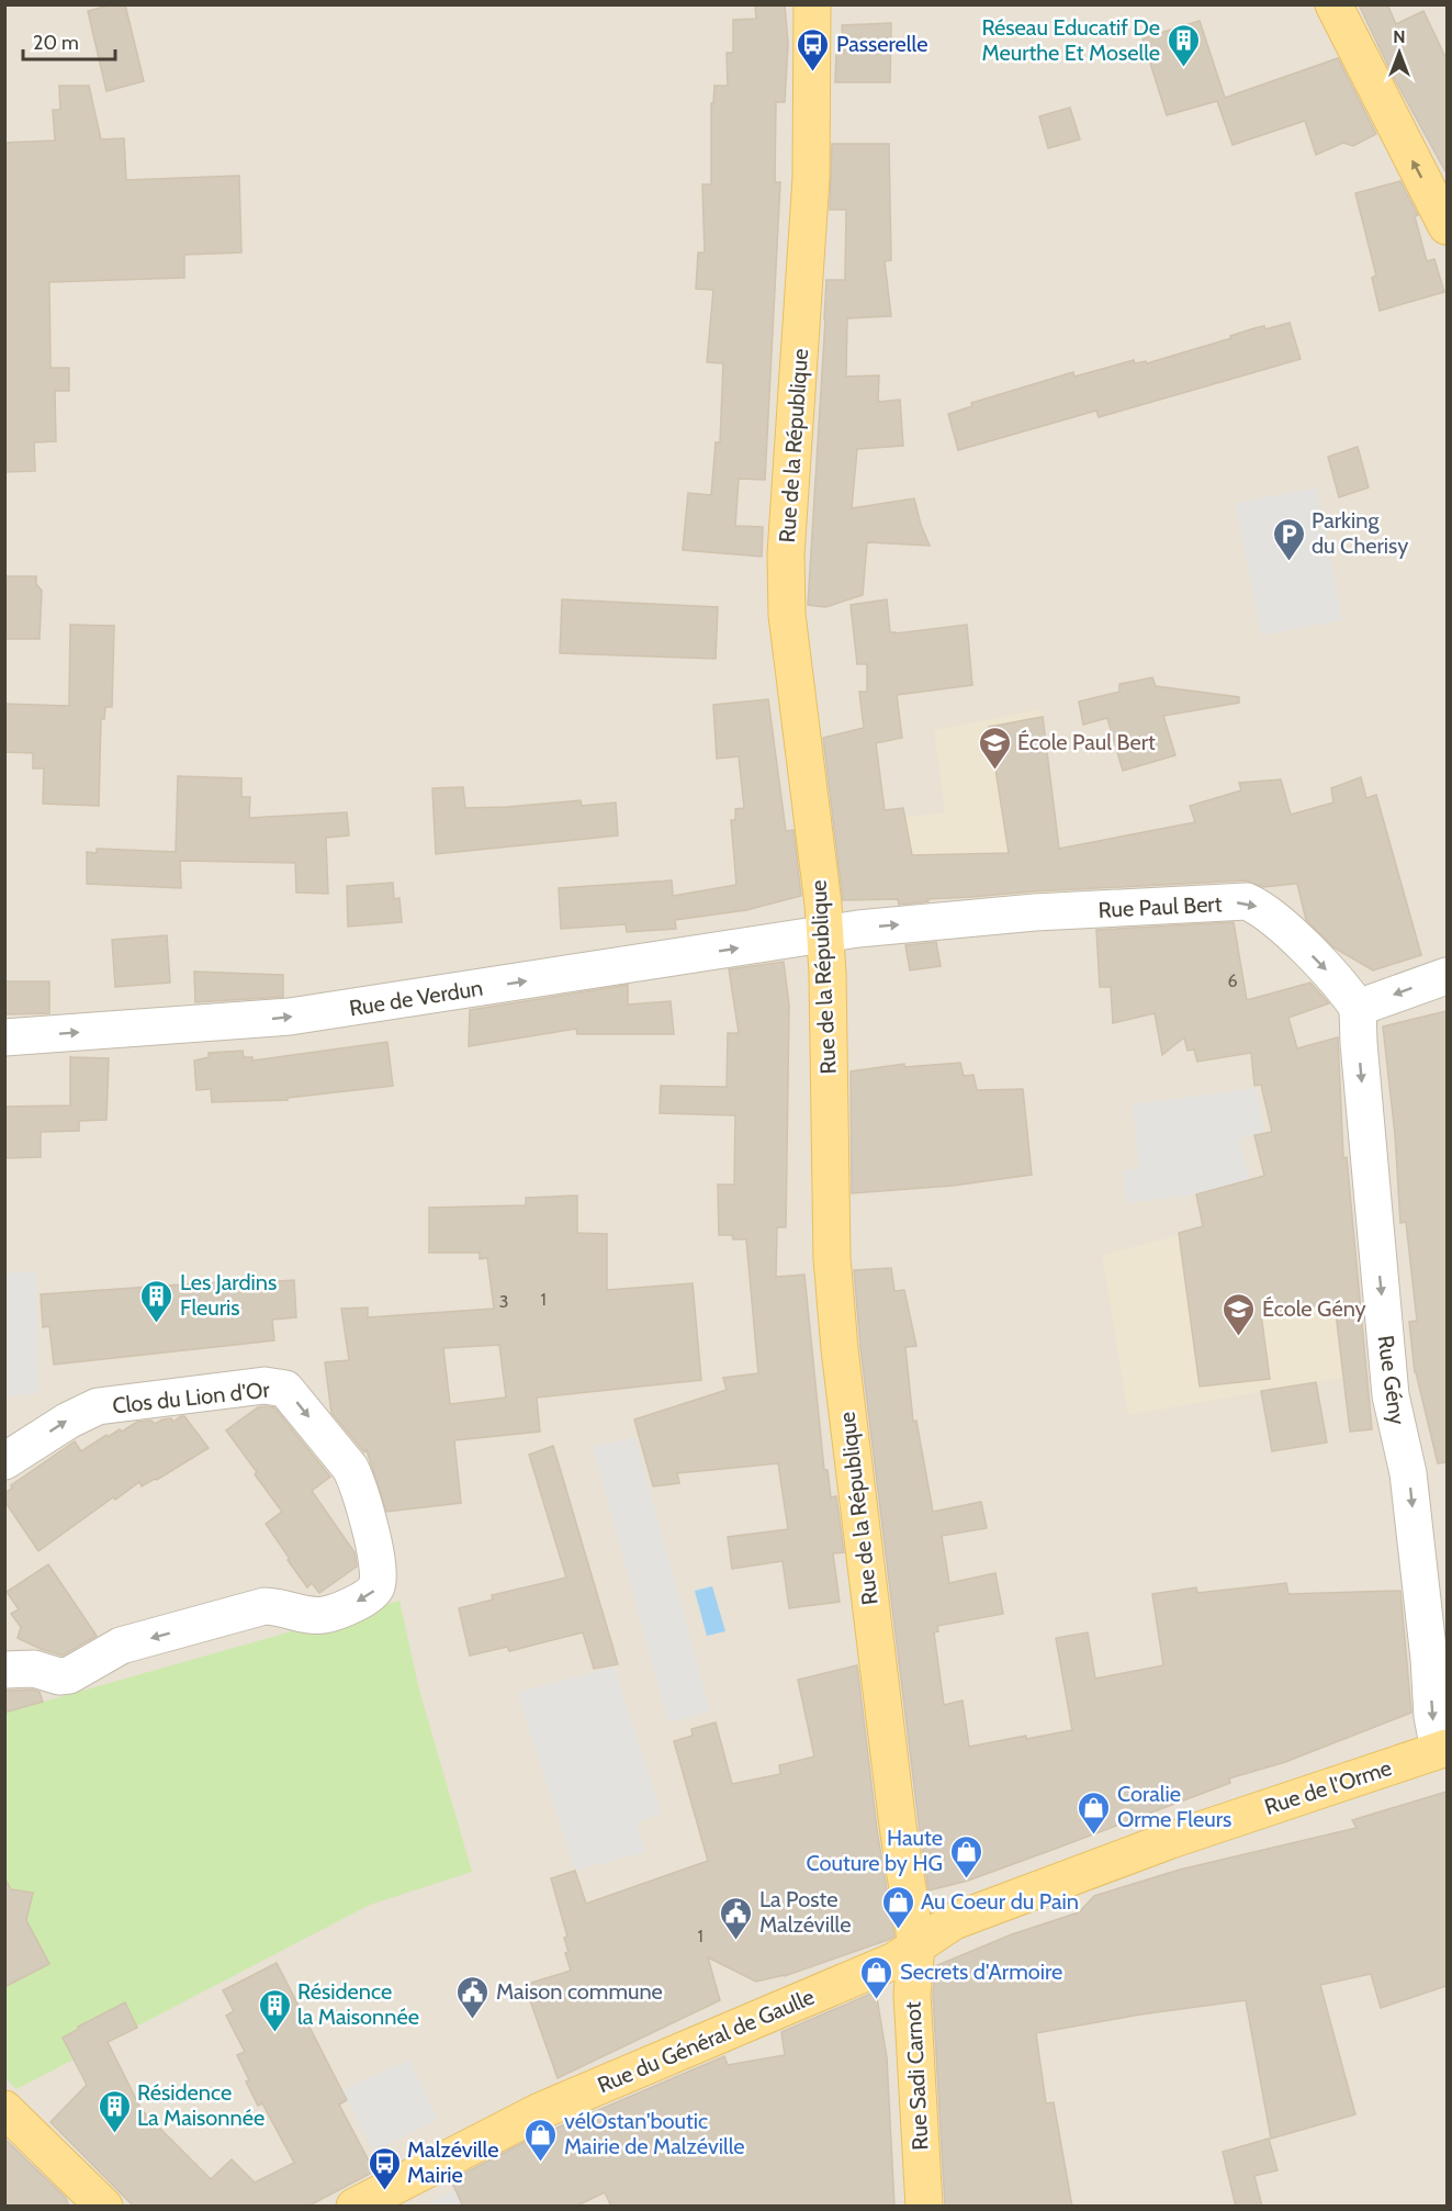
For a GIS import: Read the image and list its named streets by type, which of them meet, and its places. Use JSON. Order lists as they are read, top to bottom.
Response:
{
  "streets": {
    "main road": [
      "Rue de la République",
      "Rue de l'Orme",
      "Rue du Général de Gaulle",
      "Rue Sadi Carnot"
    ],
    "street": [
      "Rue Paul Bert",
      "Rue de Verdun",
      "Rue Gény",
      "Clos du Lion d'Or"
    ]
  },
  "crossings": [
    ["Rue de la République", "Rue Paul Bert"],
    ["Rue de la République", "Rue de Verdun"],
    ["Rue de la République", "Rue de l'Orme"],
    ["Rue de la République", "Rue du Général de Gaulle"],
    ["Rue de la République", "Rue Sadi Carnot"],
    ["Rue Paul Bert", "Rue de Verdun"],
    ["Rue Paul Bert", "Rue Gény"],
    ["Rue Gény", "Rue de l'Orme"],
    ["Rue de l'Orme", "Rue du Général de Gaulle"],
    ["Rue de l'Orme", "Rue Sadi Carnot"],
    ["Rue du Général de Gaulle", "Rue Sadi Carnot"]
  ],
  "one_way": ["Rue Paul Bert", "Rue de Verdun", "Rue Gény"],
  "places": {
    "building": [
      "Réseau Educatif De Meurthe Et Moselle",
      "Les Jardins Fleuris",
      "Résidence la Maisonnée",
      "Résidence La Maisonnée"
    ],
    "bus stop": ["Passerelle", "Malzéville Mairie"],
    "parking": ["Parking du Cherisy"],
    "school or university": ["École Paul Bert", "École Gény"],
    "shop": [
      "Coralie Orme Fleurs",
      "Haute Couture by HG",
      "Au Coeur du Pain",
      "Secrets d'Armoire",
      "vélOstan'boutic Mairie de Malzéville"
    ],
    "public building": ["La Poste Malzéville", "Maison commune"]
  },
  "house_numbers": [
    "6",
    "1",
    "3",
    "1"
  ],
  "scale_bar": "20 m",
  "north": "top"
}
